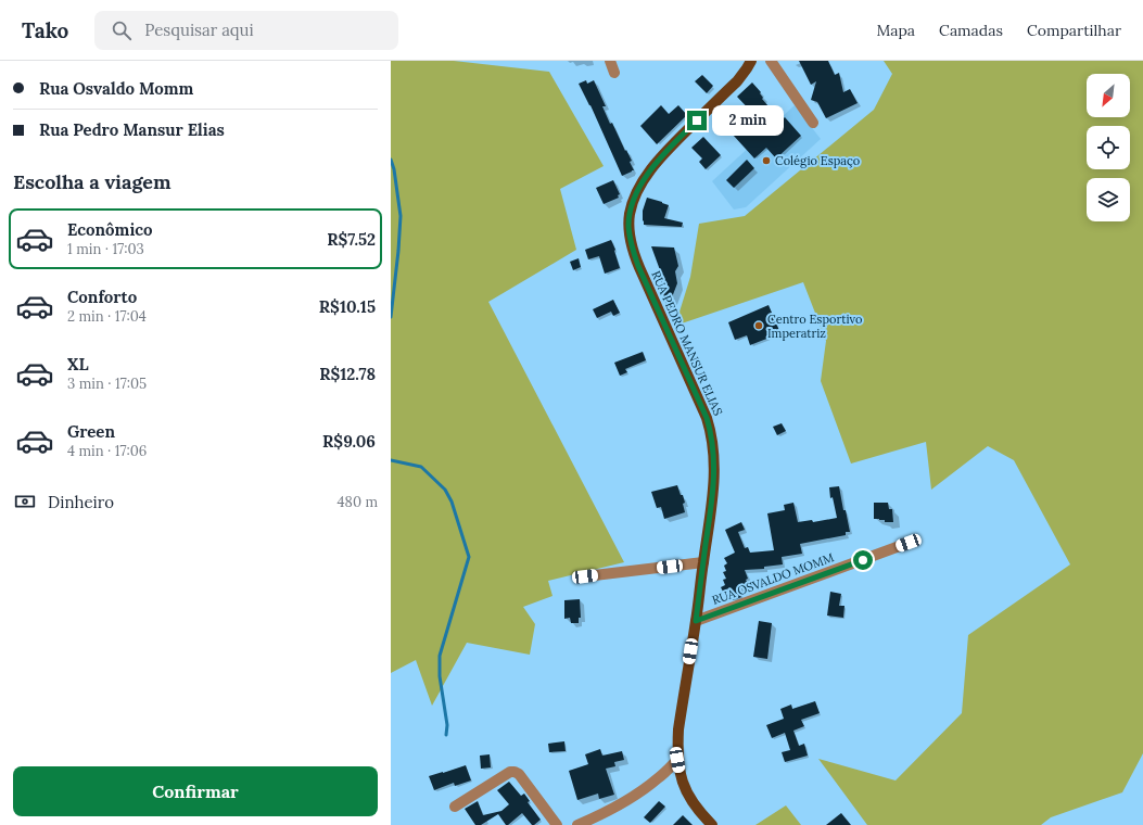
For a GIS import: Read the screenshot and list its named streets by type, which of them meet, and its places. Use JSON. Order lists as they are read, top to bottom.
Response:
{
  "streets": {
    "main road": ["RUA PEDRO MANSUR ELIAS"],
    "street": ["RUA OSVALDO MOMM"]
  },
  "crossings": [
    ["RUA PEDRO MANSUR ELIAS", "RUA OSVALDO MOMM"]
  ],
  "places": ["Colégio Espaço", "Centro Esportivo Imperatriz"],
  "north": "bottom left",
  "page": {
    "header": "Tako",
    "search": "Pesquisar aqui",
    "nav": ["Mapa", "Camadas", "Compartilhar"],
    "banner": ["Rua Osvaldo Momm", "Rua Pedro Mansur Elias"],
    "bubble": "2 min",
    "heading": "Escolha a viagem",
    "list": [
      {
        "name": "Econômico",
        "note": "1 min · 17:03",
        "value": "R$7.52"
      },
      {
        "name": "Conforto",
        "note": "2 min · 17:04",
        "value": "R$10.15"
      },
      {
        "name": "XL",
        "note": "3 min · 17:05",
        "value": "R$12.78"
      },
      {
        "name": "Green",
        "note": "4 min · 17:06",
        "value": "R$9.06"
      }
    ],
    "pay": ["Dinheiro", "480 m"],
    "buttons": "Confirmar"
  }
}
